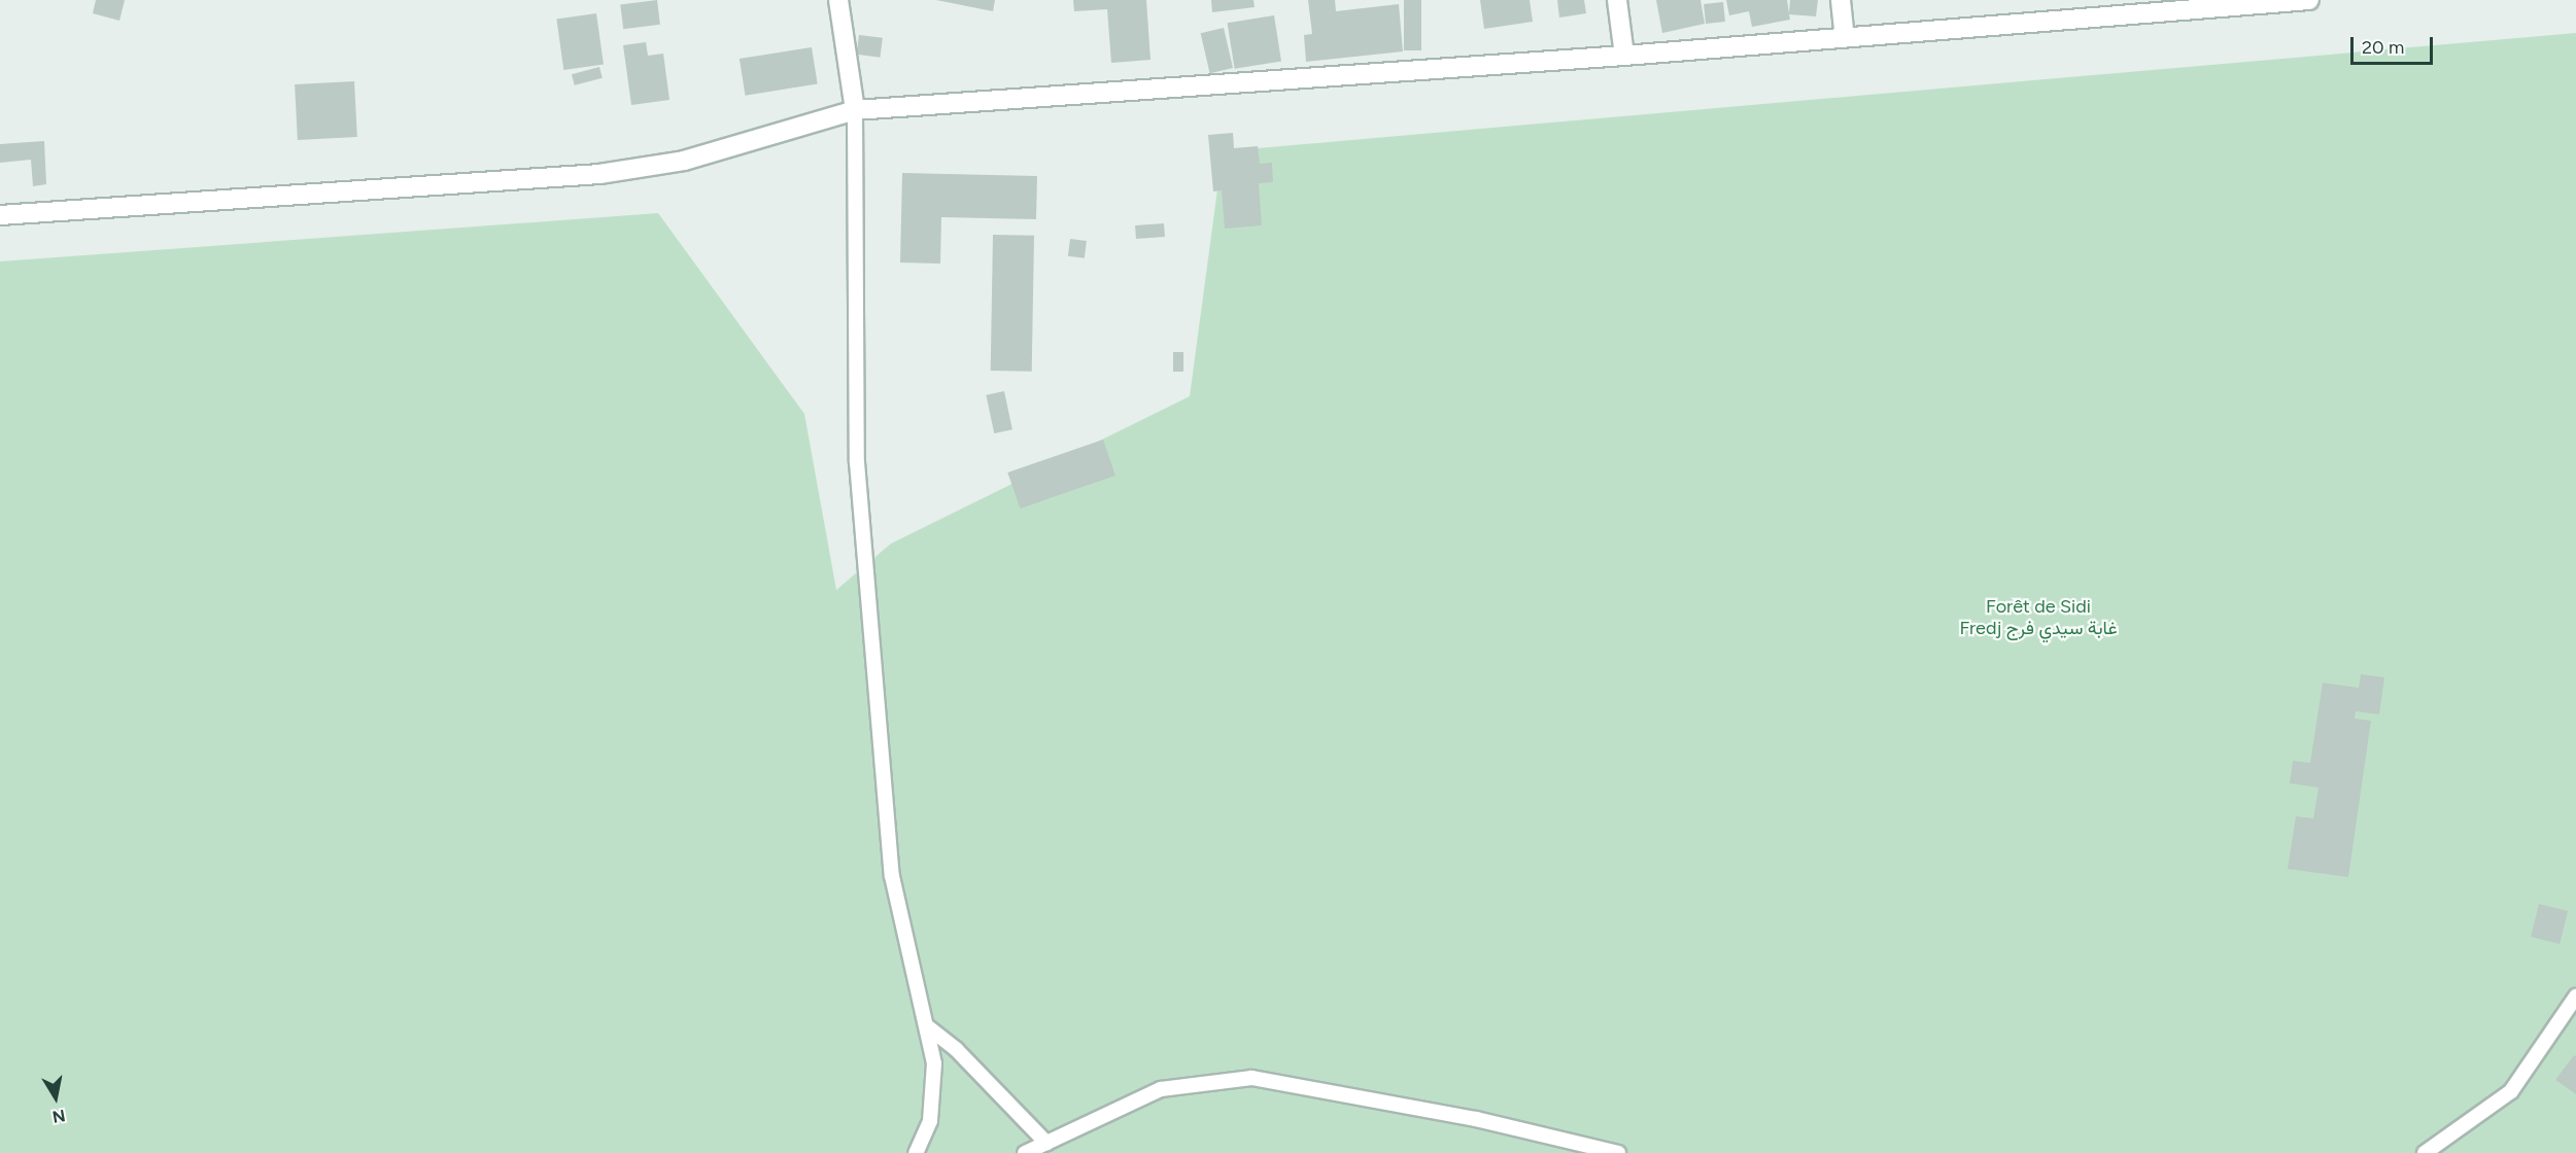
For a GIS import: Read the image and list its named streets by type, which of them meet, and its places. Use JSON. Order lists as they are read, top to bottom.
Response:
{
  "parks": ["Forêt de Sidi Fredj غابة سيدي فرج"],
  "scale_bar": "20 m",
  "north": "bottom"
}
